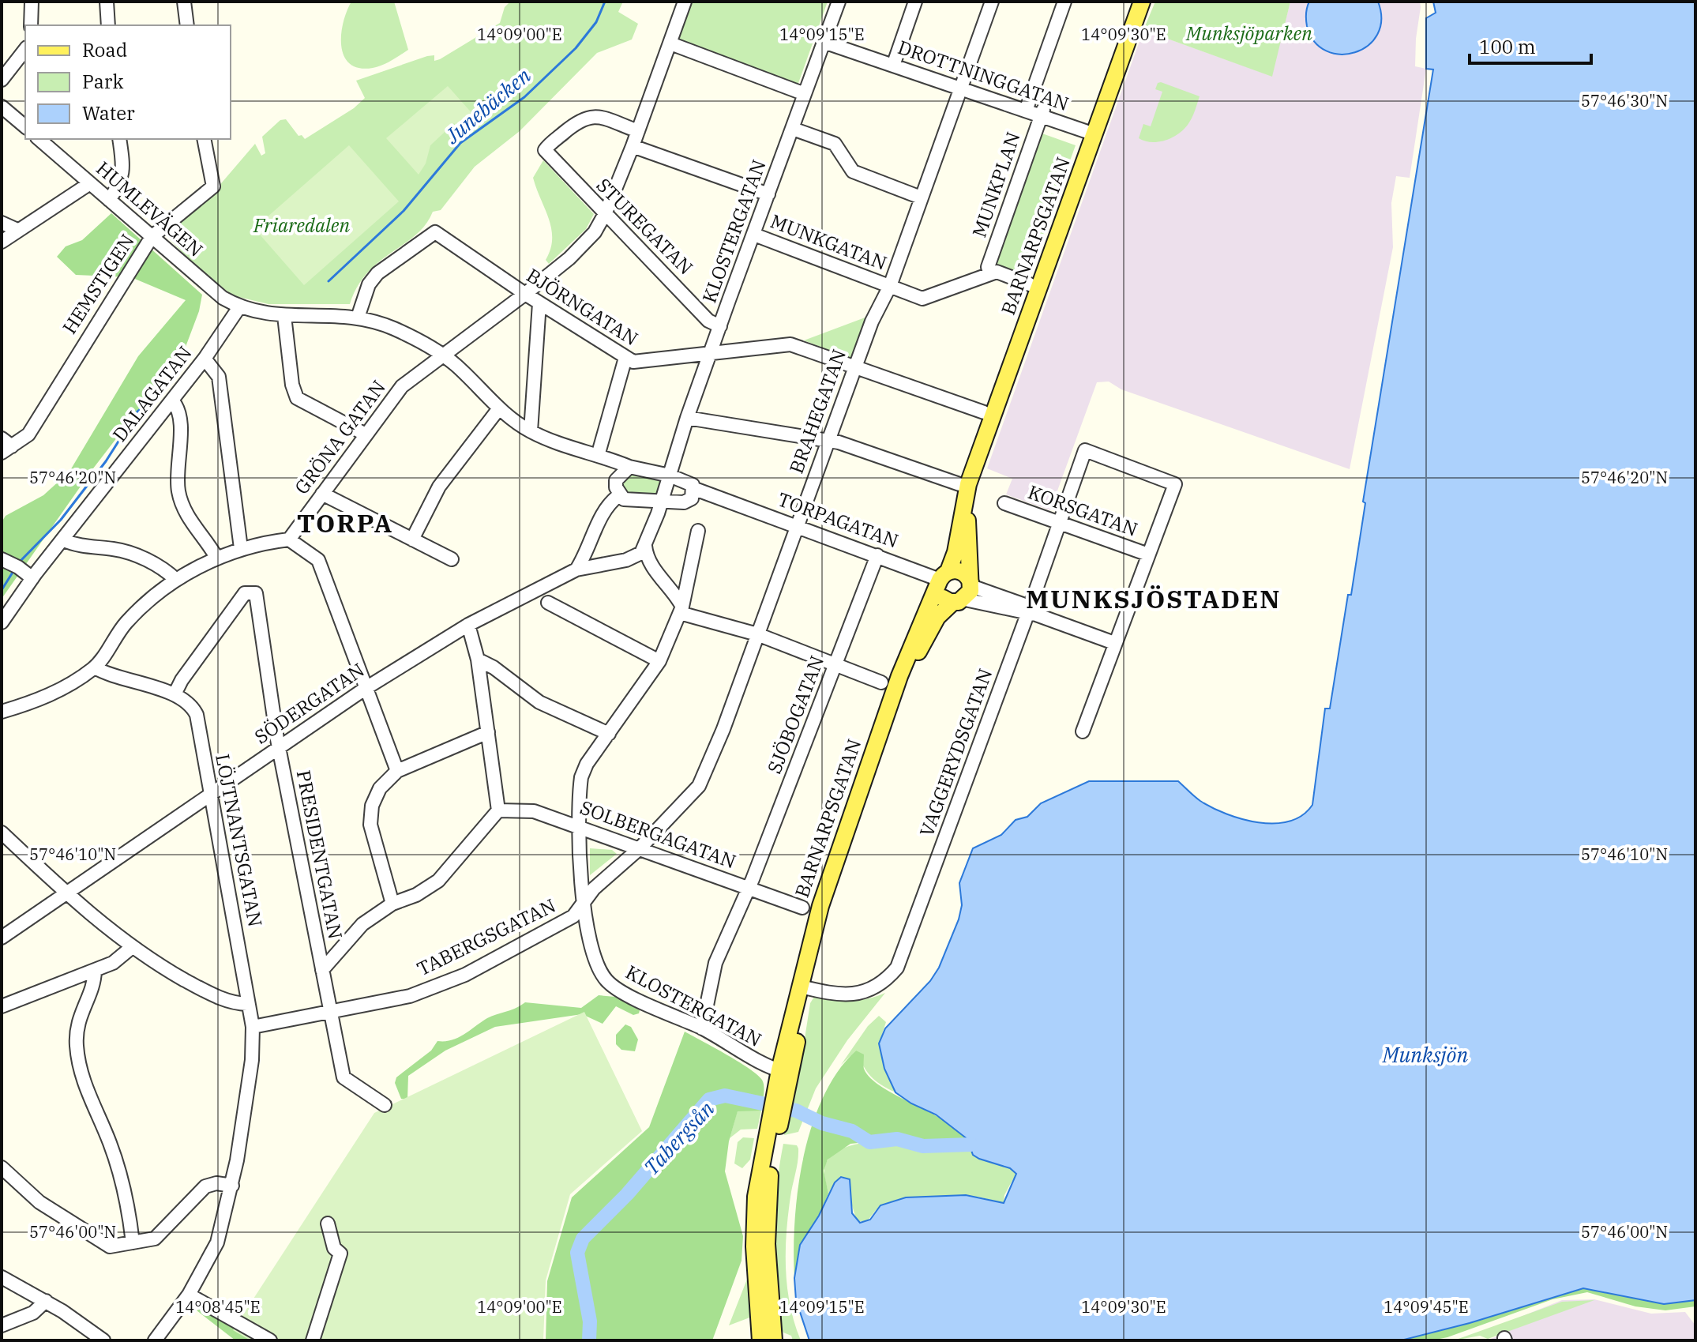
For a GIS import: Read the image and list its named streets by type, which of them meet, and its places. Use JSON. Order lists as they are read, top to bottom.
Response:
{
  "streets": {
    "main road": ["BARNARPSGATAN"],
    "street": [
      "DROTTNINGGATAN",
      "MUNKPLAN",
      "HUMLEVÄGEN",
      "STUREGATAN",
      "KLOSTERGATAN",
      "MUNKGATAN",
      "HEMSTIGEN",
      "BJÖRNGATAN",
      "DALAGATAN",
      "BRAHEGATAN",
      "GRÖNA GATAN",
      "KORSGATAN",
      "TORPAGATAN",
      "SÖDERGATAN",
      "SJÖBOGATAN",
      "VAGGERYDSGATAN",
      "SOLBERGAGATAN",
      "LÖJTNANTSGATAN",
      "PRESIDENTGATAN",
      "TABERGSGATAN"
    ]
  },
  "crossings": [
    ["DROTTNINGGATAN", "MUNKPLAN"],
    ["DROTTNINGGATAN", "KLOSTERGATAN"],
    ["DROTTNINGGATAN", "BARNARPSGATAN"],
    ["DROTTNINGGATAN", "BRAHEGATAN"],
    ["MUNKPLAN", "MUNKGATAN"],
    ["HUMLEVÄGEN", "HEMSTIGEN"],
    ["HUMLEVÄGEN", "DALAGATAN"],
    ["STUREGATAN", "KLOSTERGATAN"],
    ["STUREGATAN", "GRÖNA GATAN"],
    ["KLOSTERGATAN", "BARNARPSGATAN"],
    ["KLOSTERGATAN", "MUNKGATAN"],
    ["KLOSTERGATAN", "BJÖRNGATAN"],
    ["KLOSTERGATAN", "BRAHEGATAN"],
    ["KLOSTERGATAN", "TORPAGATAN"],
    ["KLOSTERGATAN", "SÖDERGATAN"],
    ["KLOSTERGATAN", "SJÖBOGATAN"],
    ["KLOSTERGATAN", "SOLBERGAGATAN"],
    ["KLOSTERGATAN", "TABERGSGATAN"],
    ["BARNARPSGATAN", "TORPAGATAN"],
    ["BARNARPSGATAN", "VAGGERYDSGATAN"],
    ["MUNKGATAN", "BRAHEGATAN"],
    ["BJÖRNGATAN", "BRAHEGATAN"],
    ["BJÖRNGATAN", "GRÖNA GATAN"],
    ["BRAHEGATAN", "TORPAGATAN"],
    ["BRAHEGATAN", "SOLBERGAGATAN"],
    ["BRAHEGATAN", "TABERGSGATAN"],
    ["KORSGATAN", "VAGGERYDSGATAN"],
    ["TORPAGATAN", "SJÖBOGATAN"],
    ["SÖDERGATAN", "LÖJTNANTSGATAN"],
    ["SÖDERGATAN", "PRESIDENTGATAN"],
    ["SJÖBOGATAN", "SOLBERGAGATAN"],
    ["LÖJTNANTSGATAN", "PRESIDENTGATAN"],
    ["LÖJTNANTSGATAN", "TABERGSGATAN"],
    ["PRESIDENTGATAN", "TABERGSGATAN"]
  ],
  "districts": ["TORPA", "MUNKSJÖSTADEN"],
  "water": ["Junebäcken", "Munksjön", "Tabergsån"],
  "parks": ["Munksjöparken", "Friaredalen"],
  "legend": ["Road", "Park", "Water"],
  "scale_bar": "100 m",
  "coordinates": [
    "14°09'00\"E",
    "14°09'15\"E",
    "14°09'30\"E",
    "57°46'30\"N",
    "57°46'20\"N",
    "57°46'10\"N",
    "57°46'00\"N",
    "14°08'45\"E",
    "14°09'45\"E"
  ]
}
